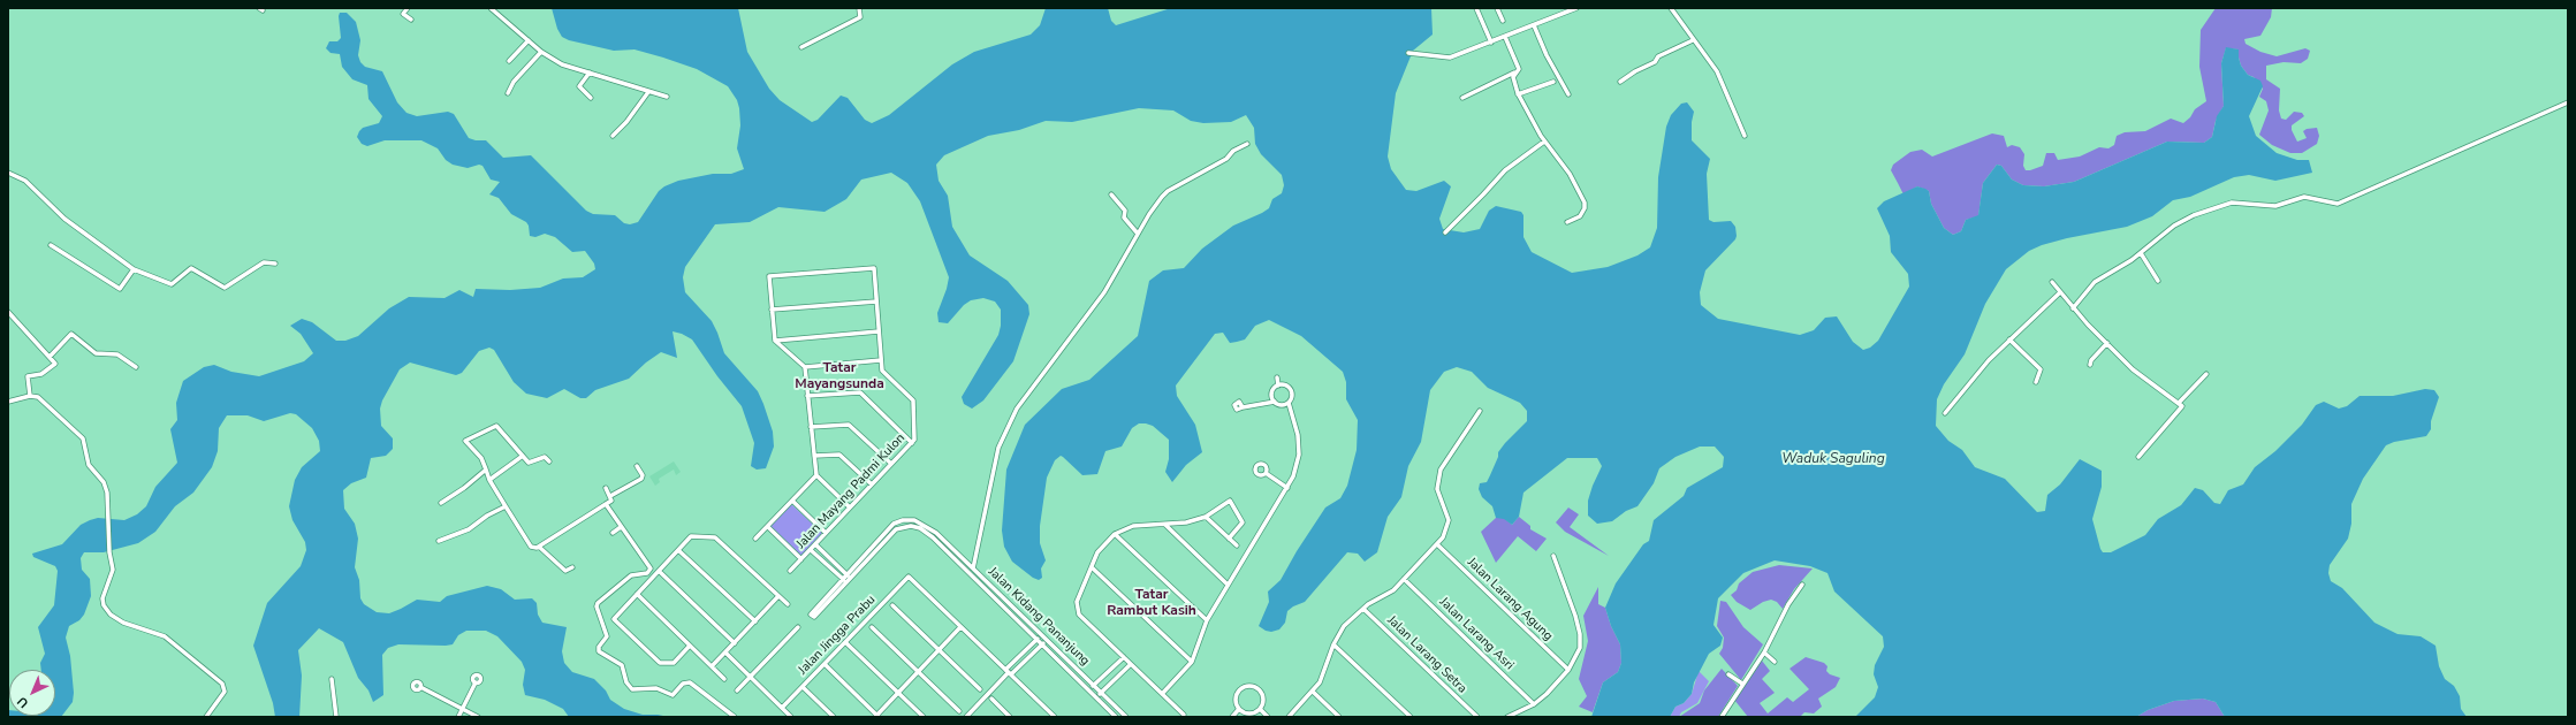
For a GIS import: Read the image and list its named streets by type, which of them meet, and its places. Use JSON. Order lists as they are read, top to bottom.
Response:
{
  "streets": {
    "street": [
      "Jalan Mayang Padmi Kulon",
      "Jalan Larang Agung",
      "Jalan Kidang Pananjung",
      "Jalan Larang Asri",
      "Jalan Jingga Prabu",
      "Jalan Larang Setra"
    ]
  },
  "districts": ["Tatar Mayangsunda", "Tatar Rambut Kasih"],
  "water": ["Waduk Saguling"],
  "north": "bottom left"
}
